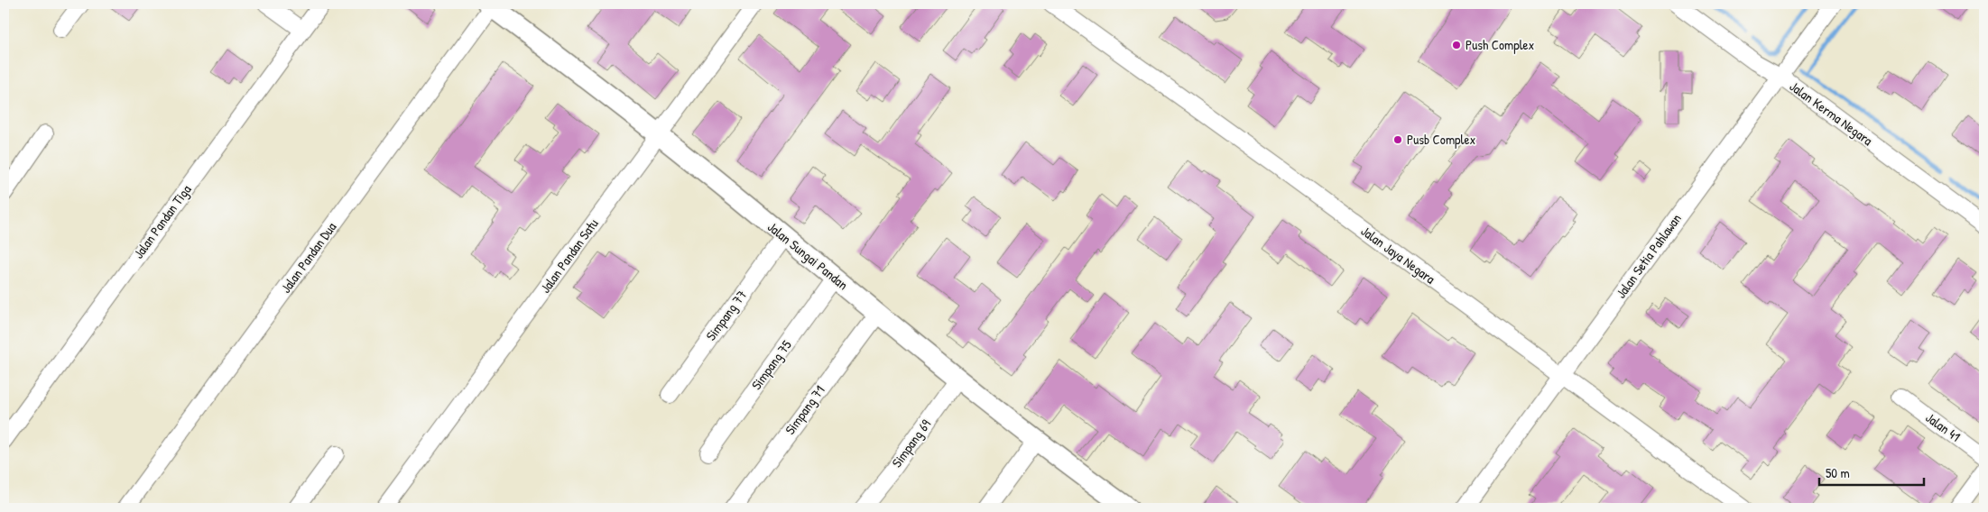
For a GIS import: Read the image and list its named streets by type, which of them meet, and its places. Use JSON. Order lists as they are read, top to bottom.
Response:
{
  "streets": {
    "street": [
      "Jalan Kerma Negara",
      "Jalan Pandan Tiga",
      "Jalan Jaya Negara",
      "Jalan Pandan Satu",
      "Jalan Sungai Pandan",
      "Jalan Setia Pahlawan",
      "Jalan Pandan Dua",
      "Simpang 77",
      "Simpang 75",
      "Simpang 71",
      "Jalan 41",
      "Simpang 69"
    ]
  },
  "crossings": [
    ["Jalan Kerma Negara", "Jalan Setia Pahlawan"],
    ["Jalan Jaya Negara", "Jalan Setia Pahlawan"],
    ["Jalan Pandan Satu", "Jalan Sungai Pandan"],
    ["Jalan Sungai Pandan", "Jalan Pandan Dua"],
    ["Jalan Sungai Pandan", "Simpang 77"],
    ["Jalan Sungai Pandan", "Simpang 75"],
    ["Jalan Sungai Pandan", "Simpang 71"],
    ["Jalan Sungai Pandan", "Simpang 69"]
  ],
  "places": ["Push Complex", "Pusb Complex"],
  "scale_bar": "50 m"
}
